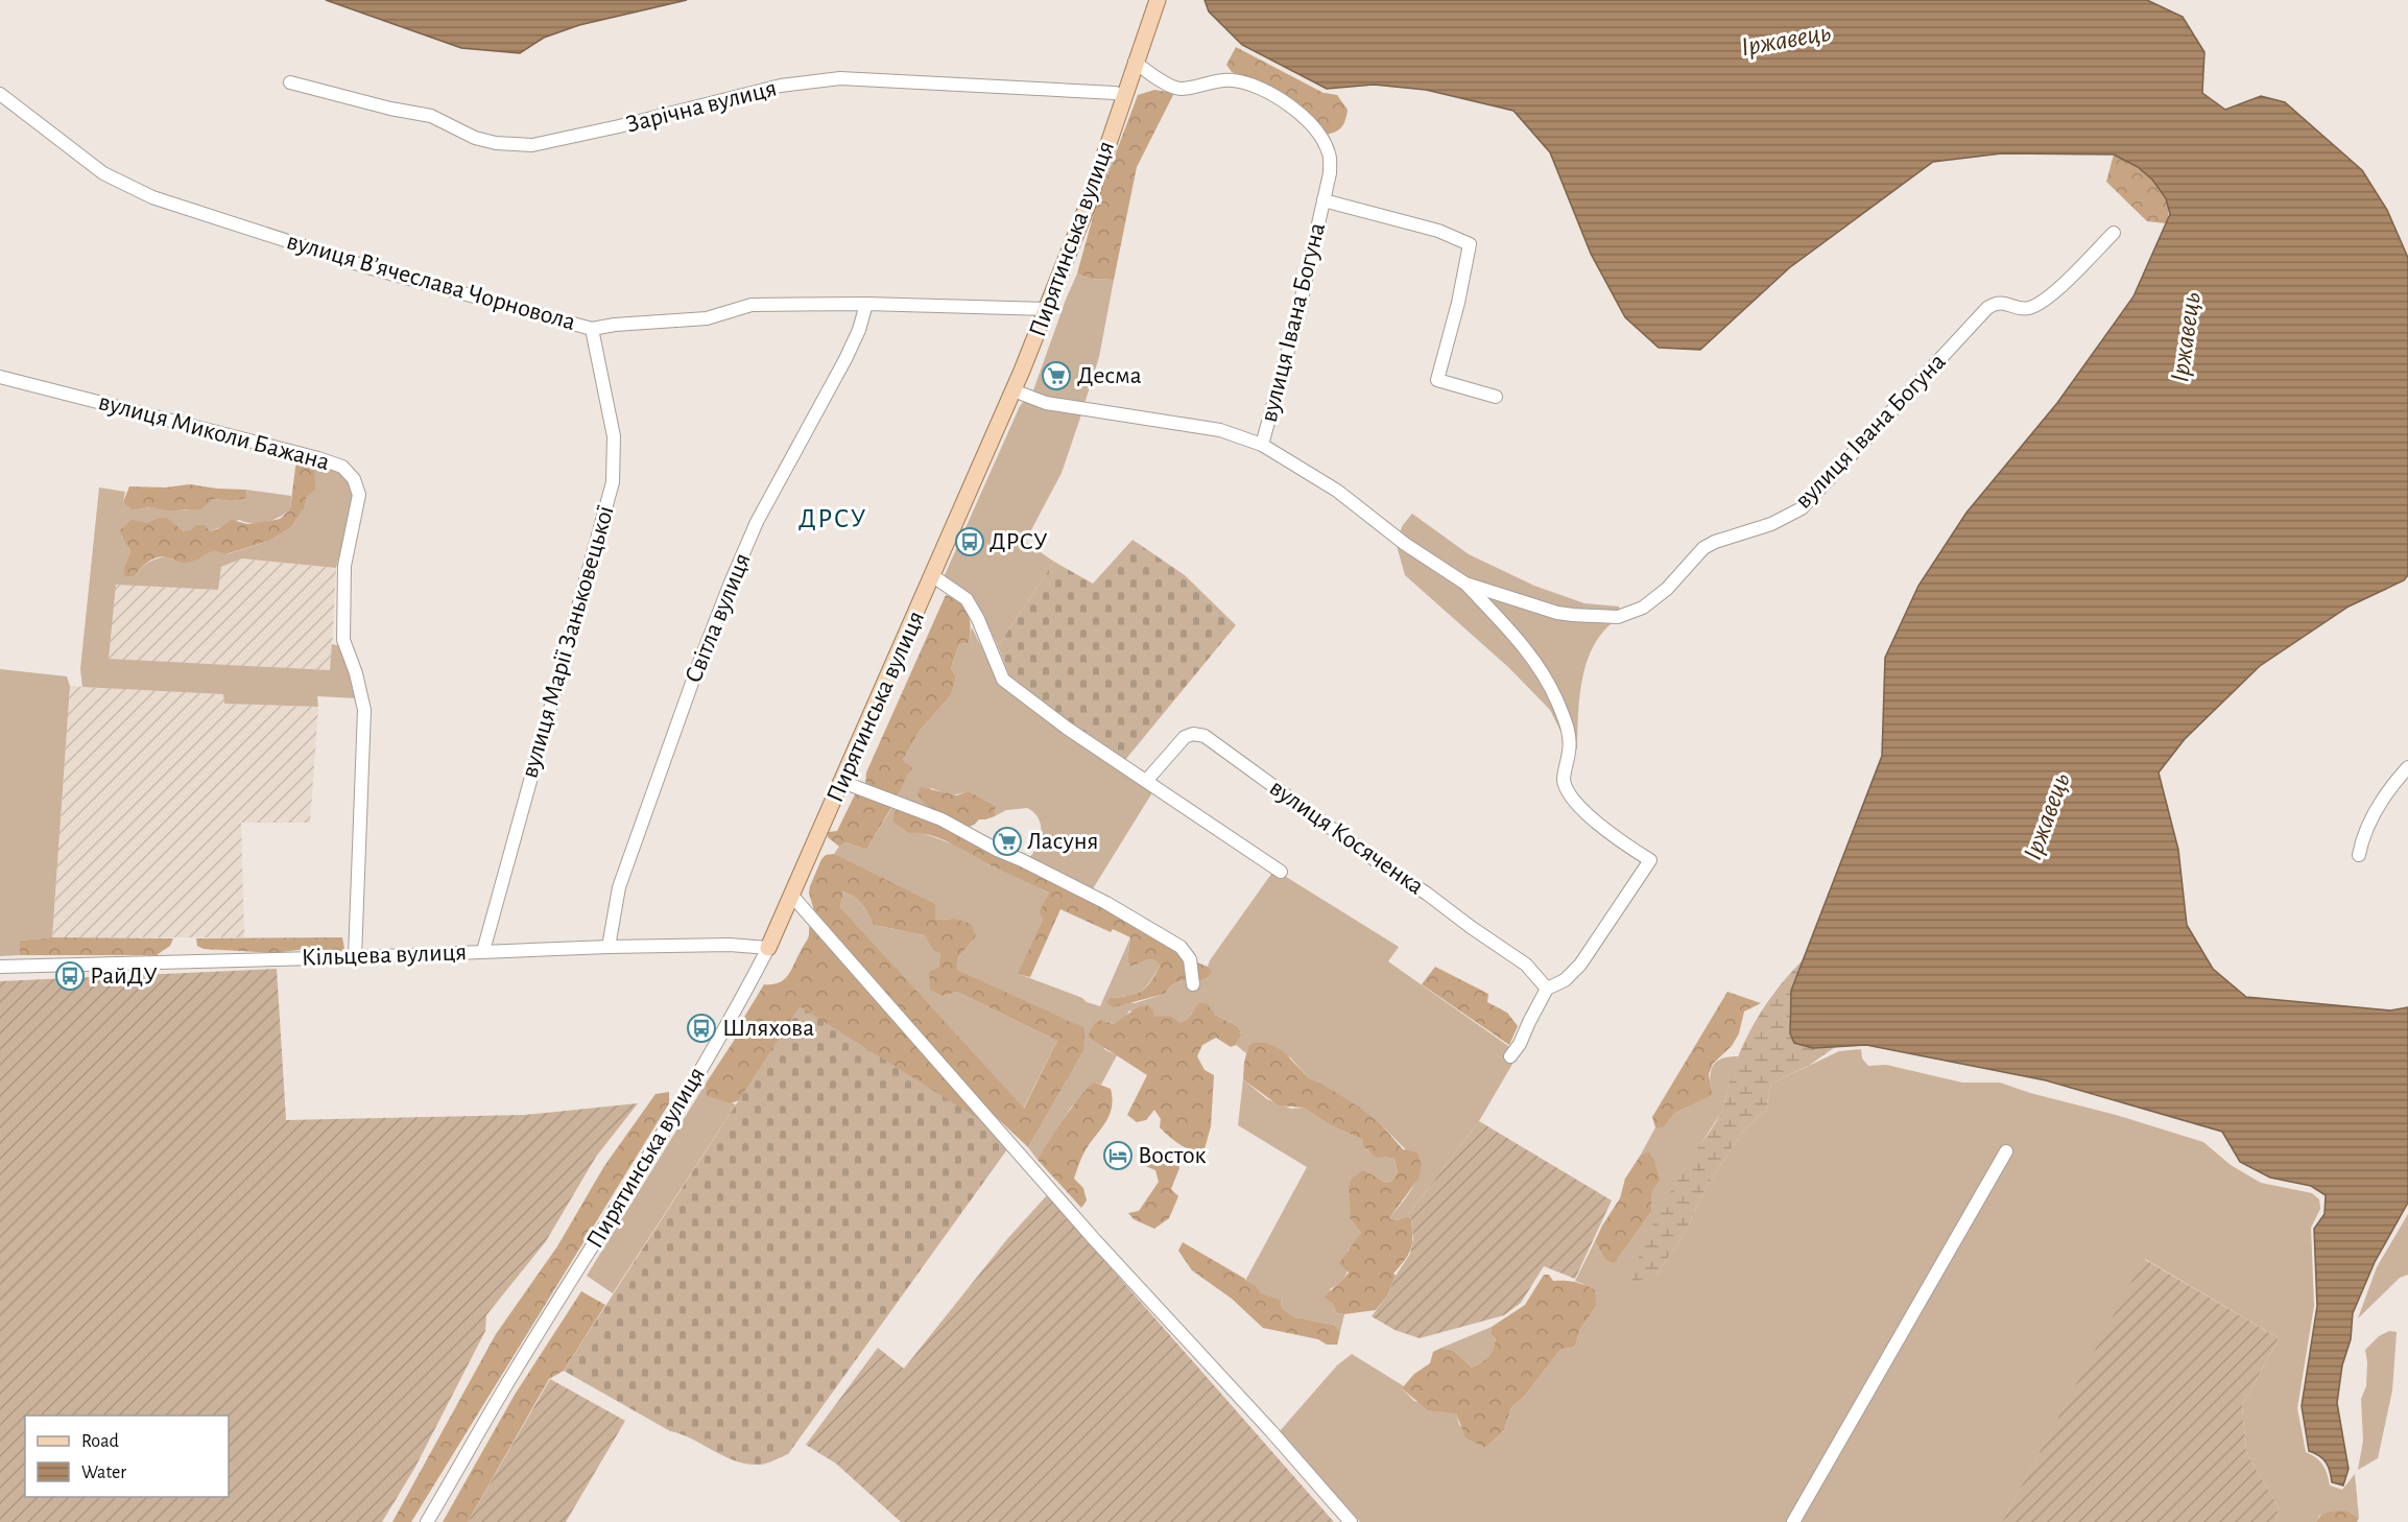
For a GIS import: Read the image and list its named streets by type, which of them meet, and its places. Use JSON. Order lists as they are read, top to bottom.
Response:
{
  "streets": {
    "main road": ["Пирятинська вулиця"],
    "street": [
      "Зарічна вулиця",
      "вулиця Вʼячеслава Чорновола",
      "вулиця Івана Богуна",
      "вулиця Миколи Бажана",
      "Світла вулиця",
      "вулиця Марії Заньковецької",
      "вулиця Косяченка",
      "Кільцева вулиця"
    ]
  },
  "crossings": [
    ["Зарічна вулиця", "Пирятинська вулиця"],
    ["Пирятинська вулиця", "вулиця Вʼячеслава Чорновола"],
    ["Пирятинська вулиця", "вулиця Івана Богуна"],
    ["Пирятинська вулиця", "Кільцева вулиця"],
    ["вулиця Вʼячеслава Чорновола", "Світла вулиця"],
    ["вулиця Вʼячеслава Чорновола", "вулиця Марії Заньковецької"],
    ["вулиця Івана Богуна", "вулиця Косяченка"],
    ["вулиця Миколи Бажана", "Кільцева вулиця"],
    ["Світла вулиця", "Кільцева вулиця"],
    ["вулиця Марії Заньковецької", "Кільцева вулиця"]
  ],
  "districts": ["ДРСУ"],
  "water": ["Іржавець"],
  "places": {
    "supermarket": ["Десма", "Ласуня"],
    "bus stop": ["ДРСУ", "РайДУ", "Шляхова"],
    "hotel": ["Восток"]
  },
  "legend": ["Road", "Water"]
}
